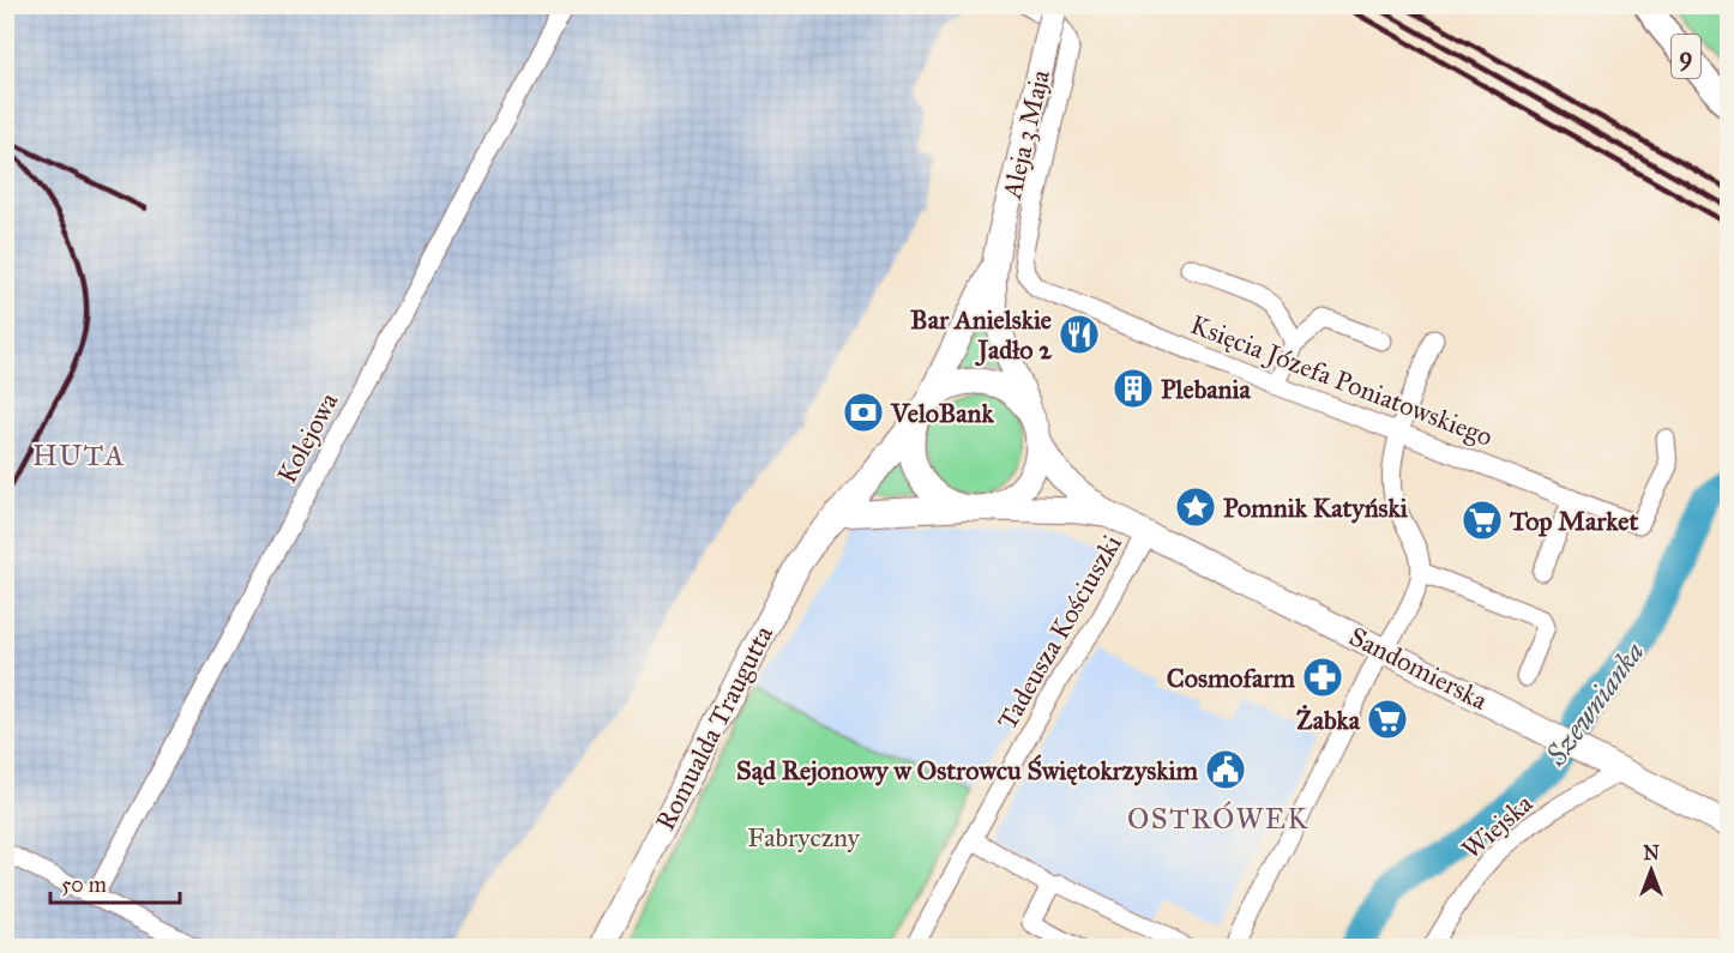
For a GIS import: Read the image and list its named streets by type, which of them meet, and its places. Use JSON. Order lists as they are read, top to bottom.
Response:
{
  "streets": {
    "main road": [
      "9",
      "Aleja 3 Maja",
      "Sandomierska",
      "Romualda Traugutta"
    ],
    "street": [
      "Księcia Józefa Poniatowskiego",
      "Kolejowa",
      "Tadeusza Kościuszki",
      "Wiejska"
    ]
  },
  "crossings": [
    ["Aleja 3 Maja", "Sandomierska"],
    ["Aleja 3 Maja", "Romualda Traugutta"],
    ["Tadeusza Kościuszki", "Sandomierska"],
    ["Sandomierska", "Romualda Traugutta"],
    ["Sandomierska", "Wiejska"]
  ],
  "districts": ["HUTA", "OSTRÓWEK"],
  "water": ["Szewnianka"],
  "parks": ["Fabryczny"],
  "places": {
    "restaurant": ["Bar Anielskie Jadło 2"],
    "building": ["Plebania"],
    "bank": ["VeloBank"],
    "place": ["Pomnik Katyński"],
    "supermarket": ["Top Market", "Żabka"],
    "pharmacy": ["Cosmofarm"],
    "public building": ["Sąd Rejonowy w Ostrowcu Świętokrzyskim"]
  },
  "scale_bar": "50 m",
  "north": "top"
}
